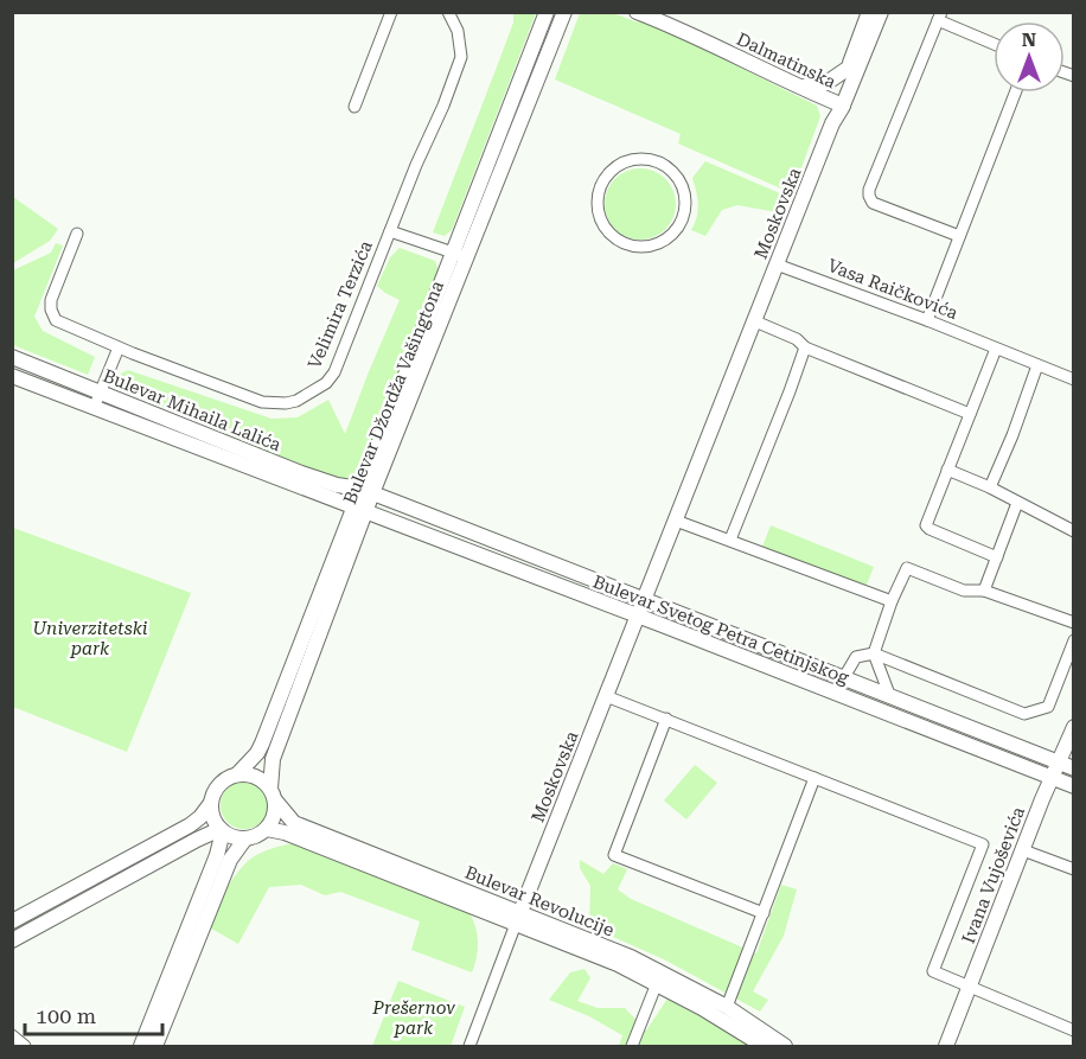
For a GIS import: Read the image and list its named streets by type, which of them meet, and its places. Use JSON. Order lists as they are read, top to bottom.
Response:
{
  "streets": {
    "main road": [
      "Dalmatinska",
      "Moskovska",
      "Bulevar Džordža Vašingtona",
      "Bulevar Mihaila Lalića",
      "Bulevar Svetog Petra Cetinjskog",
      "Ivana Vujoševića",
      "Bulevar Revolucije"
    ],
    "street": ["Vasa Raičkovića", "Velimira Terzića"]
  },
  "crossings": [
    ["Dalmatinska", "Moskovska"],
    ["Moskovska", "Vasa Raičkovića"],
    ["Moskovska", "Bulevar Svetog Petra Cetinjskog"],
    ["Moskovska", "Bulevar Revolucije"],
    ["Bulevar Džordža Vašingtona", "Bulevar Mihaila Lalića"],
    ["Bulevar Džordža Vašingtona", "Bulevar Svetog Petra Cetinjskog"],
    ["Bulevar Džordža Vašingtona", "Bulevar Revolucije"],
    ["Bulevar Mihaila Lalića", "Bulevar Svetog Petra Cetinjskog"],
    ["Bulevar Svetog Petra Cetinjskog", "Ivana Vujoševića"]
  ],
  "parks": ["Univerzitetski park", "Prešernov park"],
  "scale_bar": "100 m",
  "north": "top"
}
